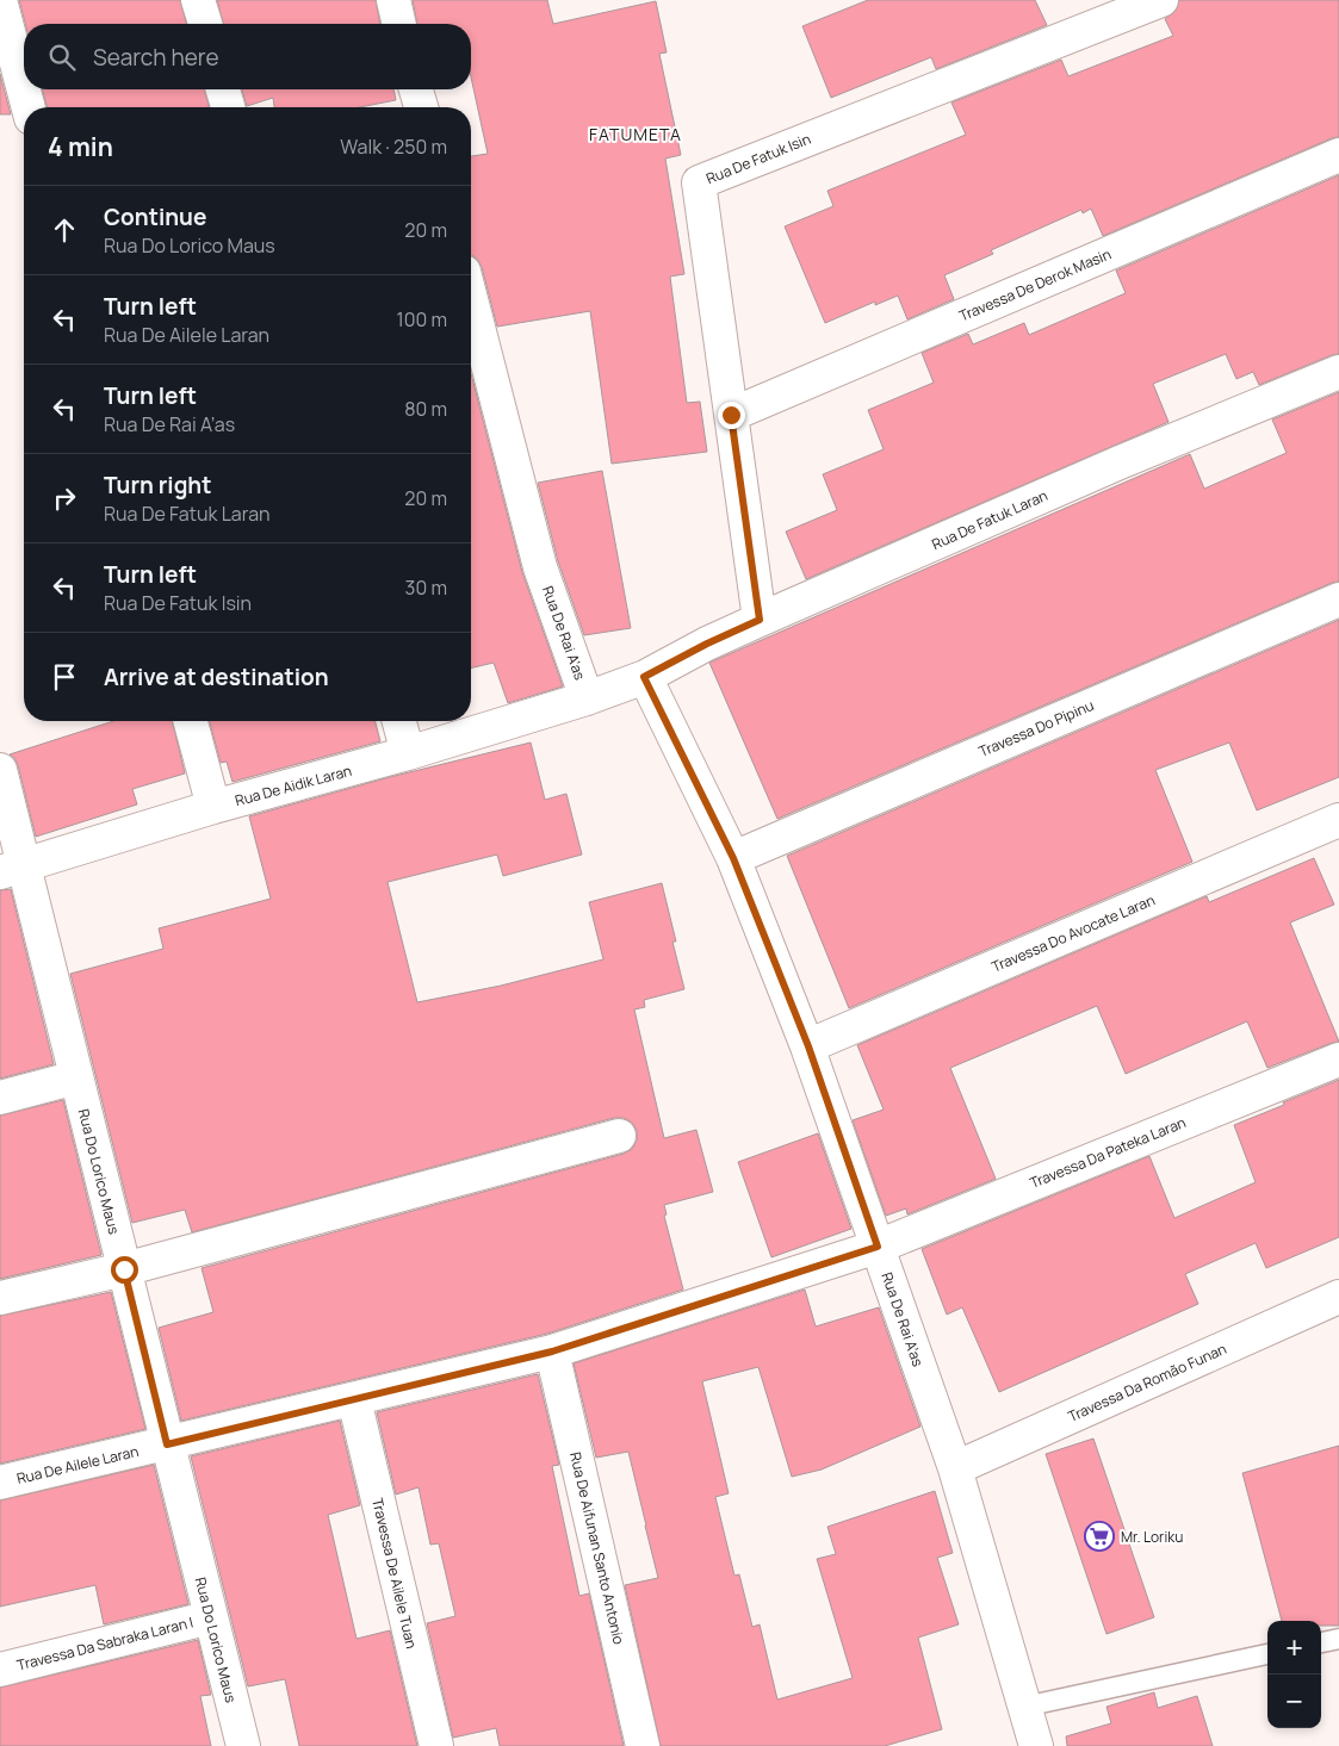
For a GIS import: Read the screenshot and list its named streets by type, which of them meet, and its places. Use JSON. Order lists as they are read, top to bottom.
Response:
{
  "streets": {
    "street": [
      "Rua De Fatuk Isin",
      "Travessa De Derok Masin",
      "Rua De Fatuk Laran",
      "Rua De Rai A’as",
      "Travessa Do Pipinu",
      "Rua De Aidik Laran",
      "Travessa Do Avocate Laran",
      "Travessa Da Pateka Laran",
      "Rua Do Lorico Maus",
      "Travessa Da Romão Funan",
      "Rua De Ailele Laran",
      "Rua De Aifunan Santo Antonio",
      "Travessa De Ailele Tuan",
      "Travessa Da Sabraka Laran I"
    ]
  },
  "crossings": [
    ["Rua De Fatuk Isin", "Travessa De Derok Masin"],
    ["Rua De Fatuk Isin", "Rua De Fatuk Laran"],
    ["Rua De Fatuk Laran", "Rua De Rai A’as"],
    ["Rua De Rai A’as", "Travessa Do Pipinu"],
    ["Rua De Rai A’as", "Rua De Aidik Laran"],
    ["Rua De Rai A’as", "Travessa Do Avocate Laran"],
    ["Rua De Rai A’as", "Travessa Da Pateka Laran"],
    ["Rua De Rai A’as", "Travessa Da Romão Funan"],
    ["Rua De Rai A’as", "Rua De Ailele Laran"],
    ["Rua De Aidik Laran", "Rua Do Lorico Maus"],
    ["Travessa Da Pateka Laran", "Rua De Ailele Laran"],
    ["Rua Do Lorico Maus", "Rua De Ailele Laran"],
    ["Rua Do Lorico Maus", "Travessa Da Sabraka Laran I"],
    ["Rua De Ailele Laran", "Rua De Aifunan Santo Antonio"],
    ["Rua De Ailele Laran", "Travessa De Ailele Tuan"]
  ],
  "districts": ["FATUMETA"],
  "places": {
    "supermarket": ["Mr. Loriku"]
  },
  "page": {
    "search": "Search here",
    "heading": ["4 min", "Walk · 250 m"],
    "list": [
      ["Continue", "Rua Do Lorico Maus", "20 m"],
      ["Turn left", "Rua De Ailele Laran", "100 m"],
      ["Turn left", "Rua De Rai A’as", "80 m"],
      ["Turn right", "Rua De Fatuk Laran", "20 m"],
      ["Turn left", "Rua De Fatuk Isin", "30 m"],
      "Arrive at destination"
    ],
    "map_buttons": ["+", "−"]
  }
}
